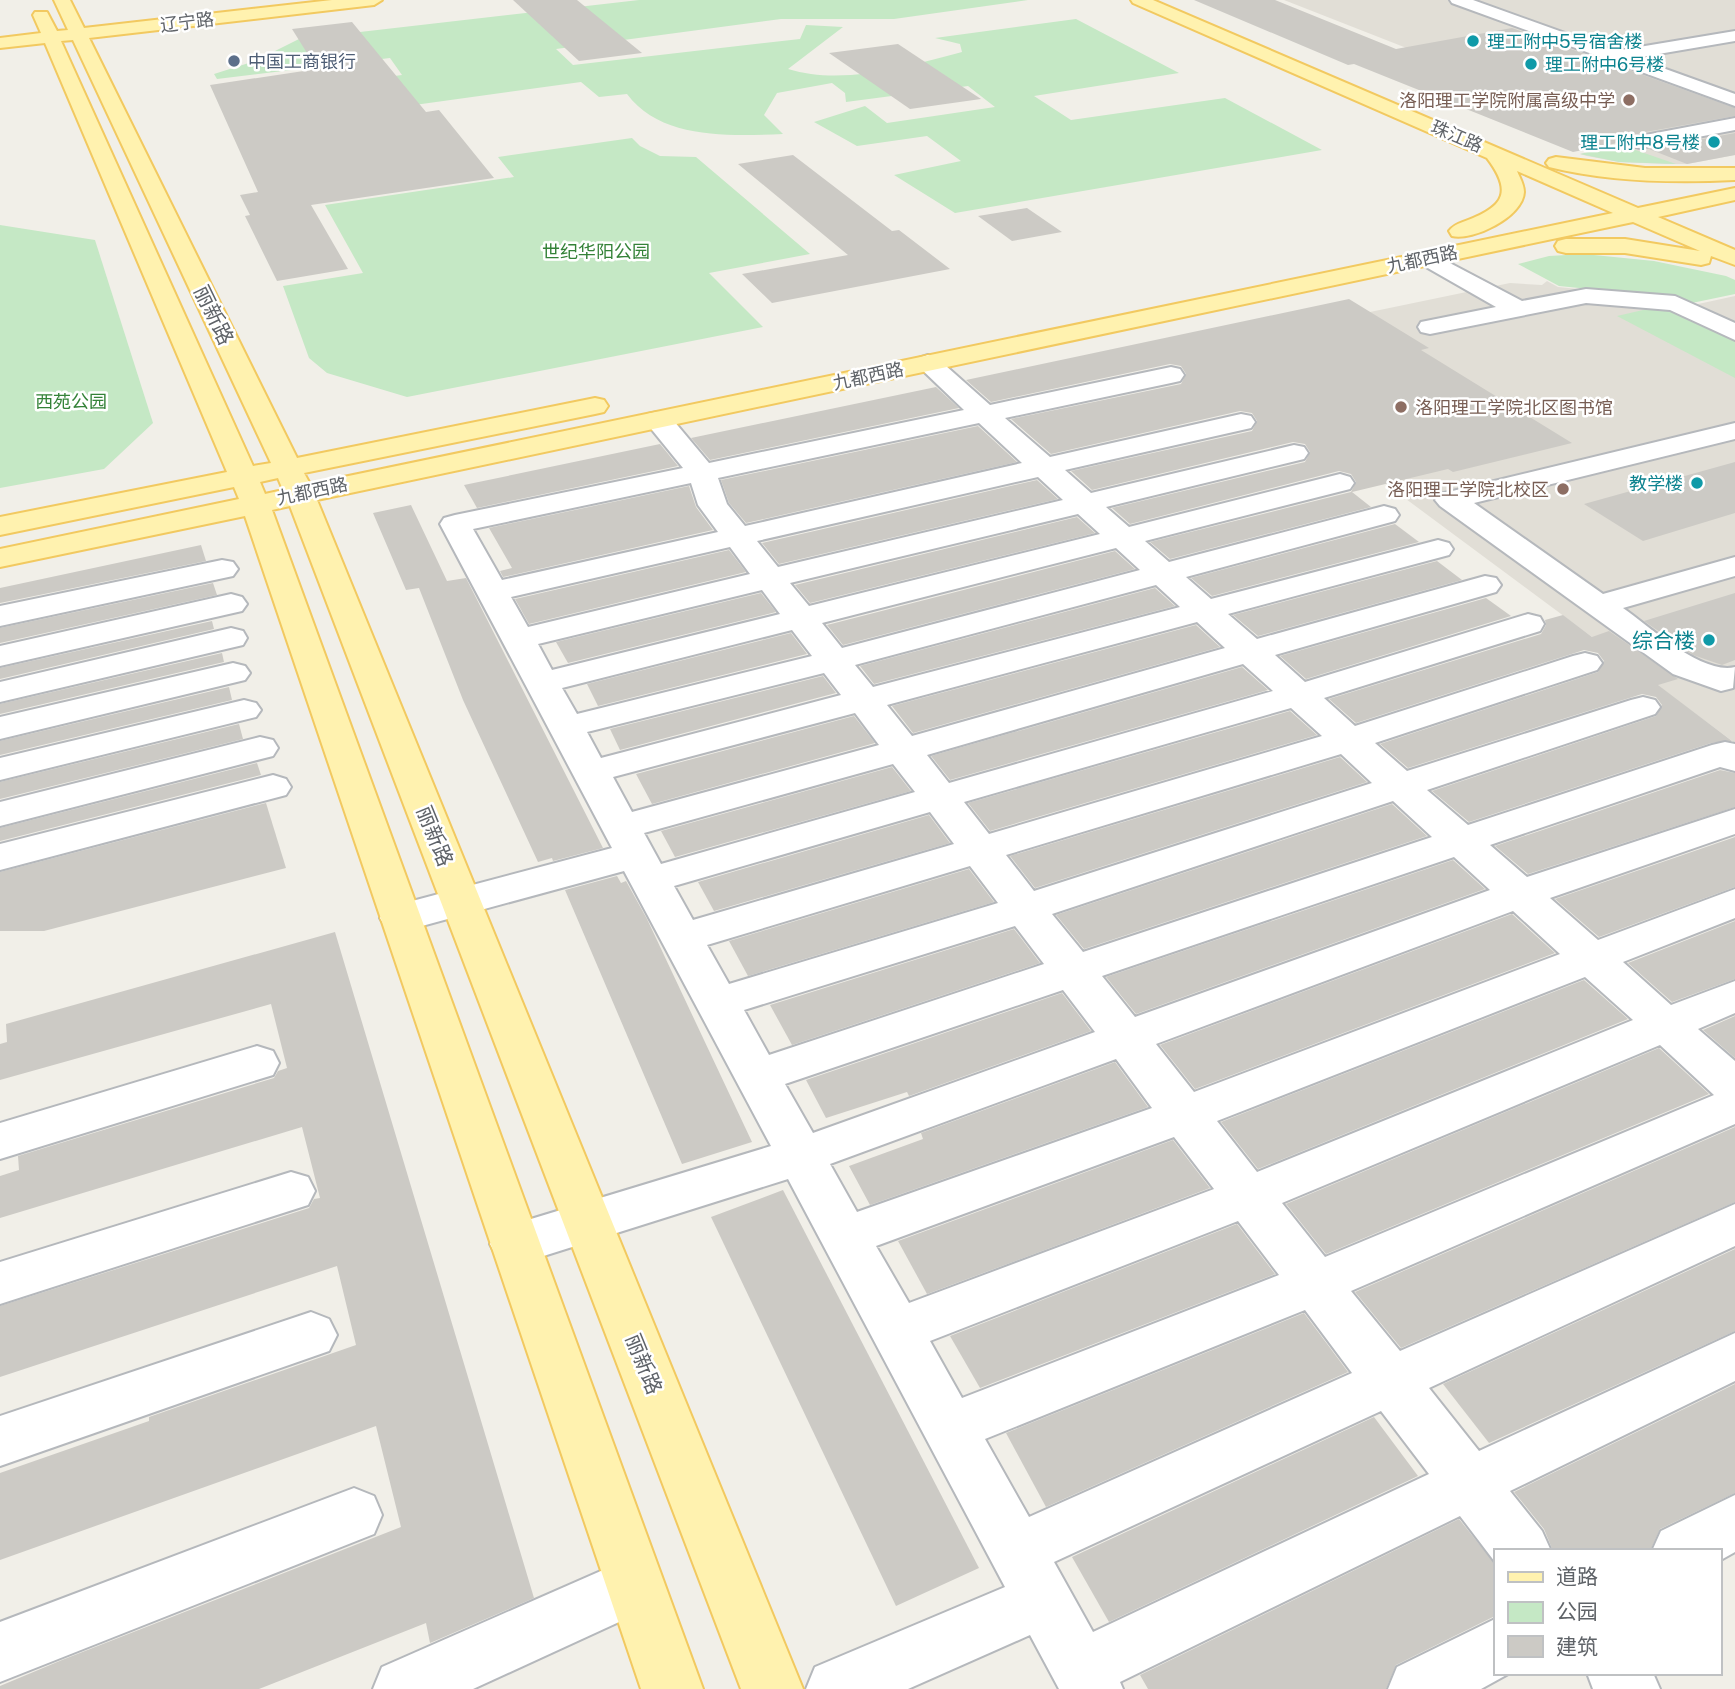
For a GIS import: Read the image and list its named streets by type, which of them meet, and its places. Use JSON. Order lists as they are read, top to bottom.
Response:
{
  "streets": {
    "main road": [
      "辽宁路",
      "珠江路",
      "九都西路",
      "丽新路"
    ]
  },
  "crossings": [
    ["辽宁路", "丽新路"],
    ["珠江路", "九都西路"],
    ["九都西路", "丽新路"]
  ],
  "parks": ["世纪华阳公园", "西苑公园"],
  "places": [
    "理工附中5号宿舍楼",
    "中国工商银行",
    "理工附中6号楼",
    "洛阳理工学院附属高级中学",
    "理工附中8号楼",
    "洛阳理工学院北区图书馆",
    "教学楼",
    "洛阳理工学院北校区",
    "综合楼"
  ],
  "legend": ["道路", "公园", "建筑"]
}
